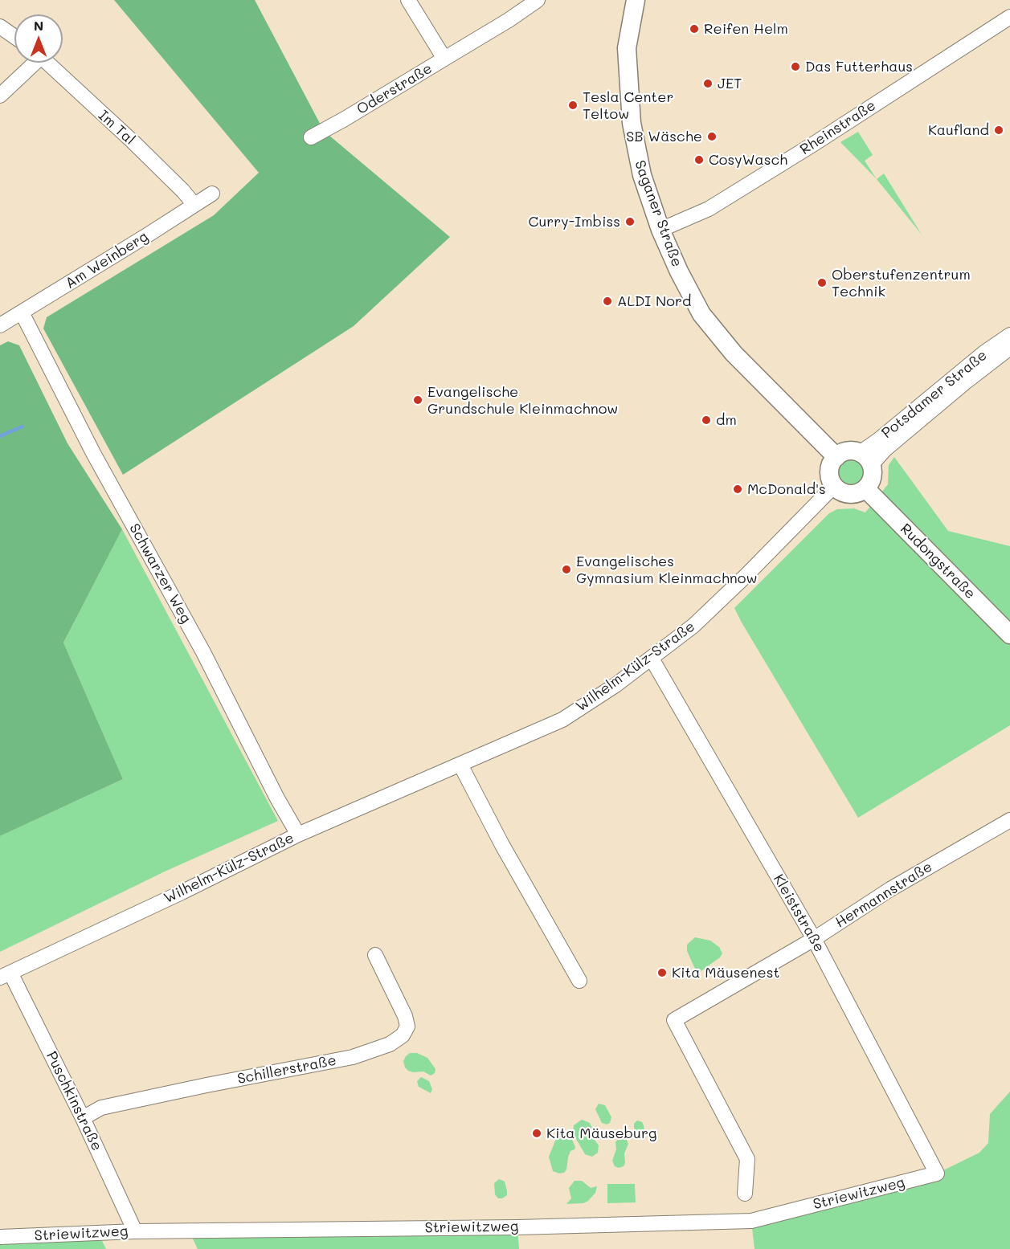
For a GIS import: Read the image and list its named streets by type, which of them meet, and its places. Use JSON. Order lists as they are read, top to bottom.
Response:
{
  "streets": {
    "main road": ["Saganer Straße", "Potsdamer Straße", "Rudongstraße"],
    "street": [
      "Oderstraße",
      "Im Tal",
      "Rheinstraße",
      "Am Weinberg",
      "Schwarzer Weg",
      "Wilhelm-Külz-Straße",
      "Hermannstraße",
      "Kleiststraße",
      "Schillerstraße",
      "Puschkinstraße",
      "Striewitzweg"
    ]
  },
  "crossings": [
    ["Im Tal", "Am Weinberg"],
    ["Rheinstraße", "Saganer Straße"],
    ["Saganer Straße", "Potsdamer Straße"],
    ["Saganer Straße", "Rudongstraße"],
    ["Saganer Straße", "Wilhelm-Külz-Straße"],
    ["Am Weinberg", "Schwarzer Weg"],
    ["Potsdamer Straße", "Rudongstraße"],
    ["Potsdamer Straße", "Wilhelm-Külz-Straße"],
    ["Rudongstraße", "Wilhelm-Külz-Straße"],
    ["Schwarzer Weg", "Wilhelm-Külz-Straße"],
    ["Wilhelm-Külz-Straße", "Kleiststraße"],
    ["Wilhelm-Külz-Straße", "Puschkinstraße"],
    ["Hermannstraße", "Kleiststraße"],
    ["Kleiststraße", "Striewitzweg"],
    ["Schillerstraße", "Puschkinstraße"],
    ["Puschkinstraße", "Striewitzweg"]
  ],
  "places": [
    "Reifen Helm",
    "Das Futterhaus",
    "JET",
    "Tesla Center Teltow",
    "Kaufland",
    "SB Wäsche",
    "CosyWasch",
    "Curry-Imbiss",
    "Oberstufenzentrum Technik",
    "ALDI Nord",
    "Evangelische Grundschule Kleinmachnow",
    "dm",
    "McDonald's",
    "Evangelisches Gymnasium Kleinmachnow",
    "Kita Mäusenest",
    "Kita Mäuseburg"
  ],
  "north": "top"
}
